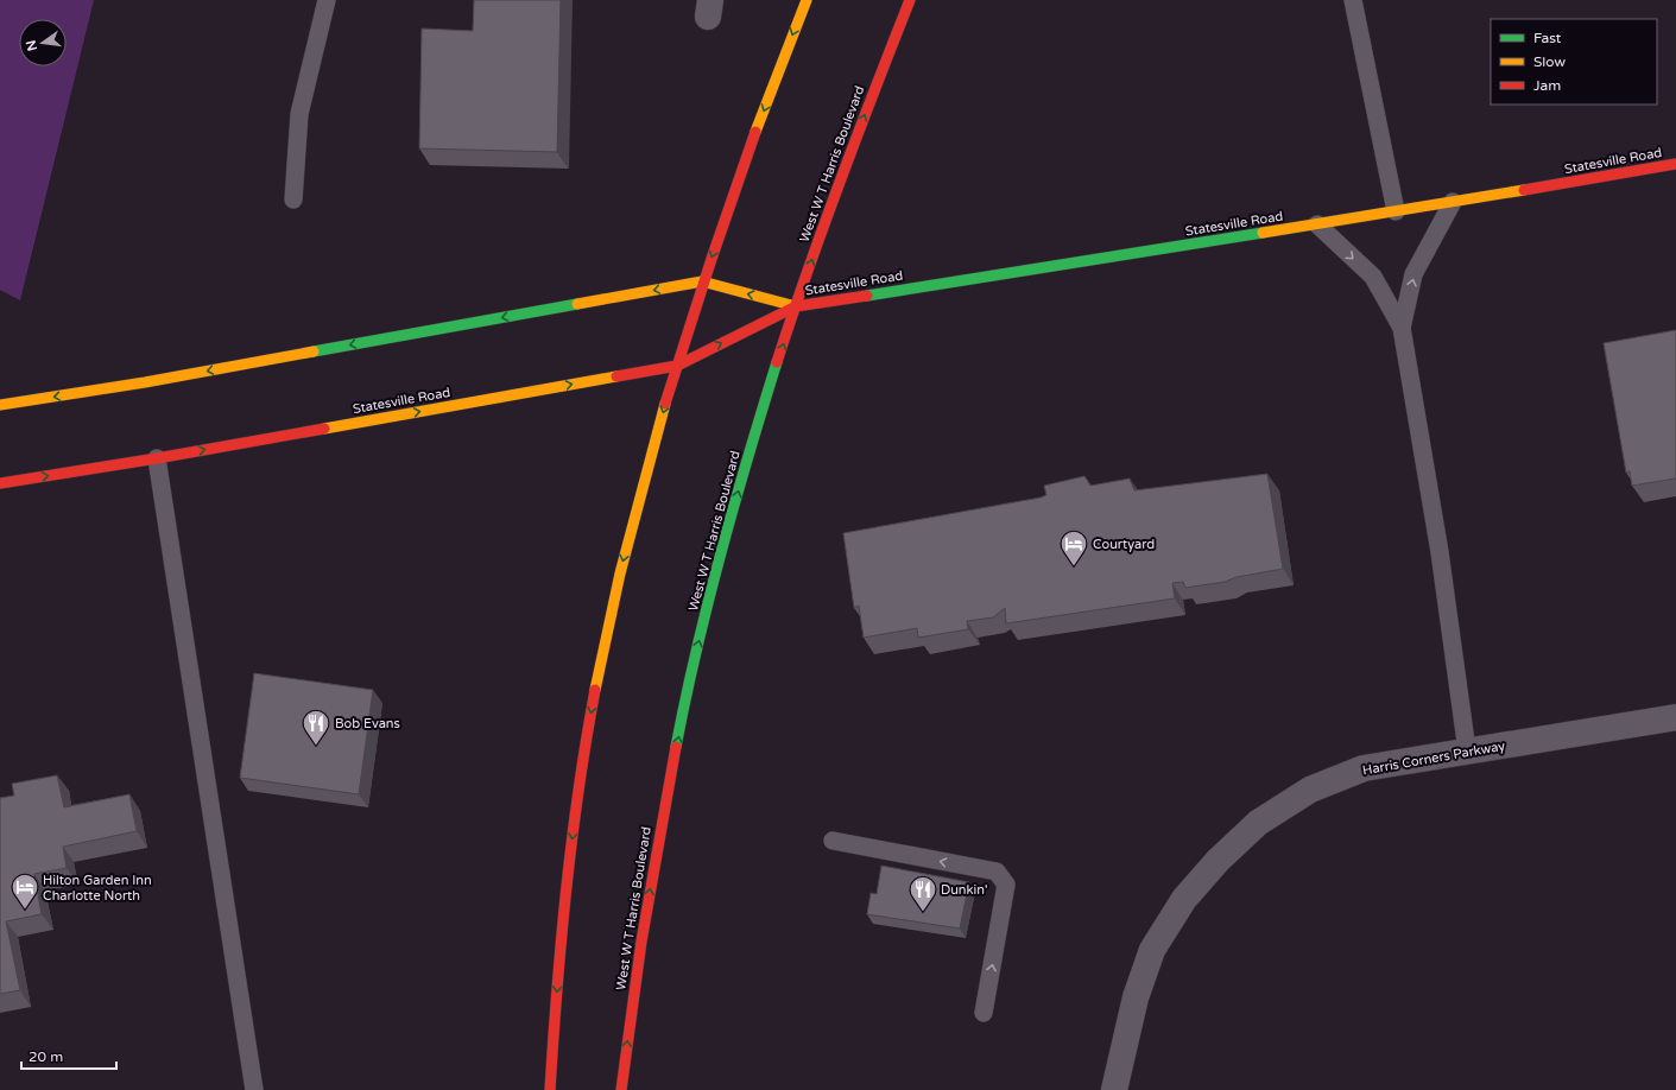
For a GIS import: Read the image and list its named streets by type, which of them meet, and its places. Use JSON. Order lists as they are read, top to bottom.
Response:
{
  "streets": {
    "main road": ["Statesville Road", "West W T Harris Boulevard"],
    "street": ["Harris Corners Parkway"]
  },
  "crossings": [
    ["Statesville Road", "West W T Harris Boulevard"]
  ],
  "places": {
    "hotel": ["Courtyard", "Hilton Garden Inn Charlotte North"],
    "restaurant": ["Bob Evans", "Dunkin'"]
  },
  "legend": ["Fast", "Slow", "Jam"],
  "scale_bar": "20 m",
  "north": "left"
}
